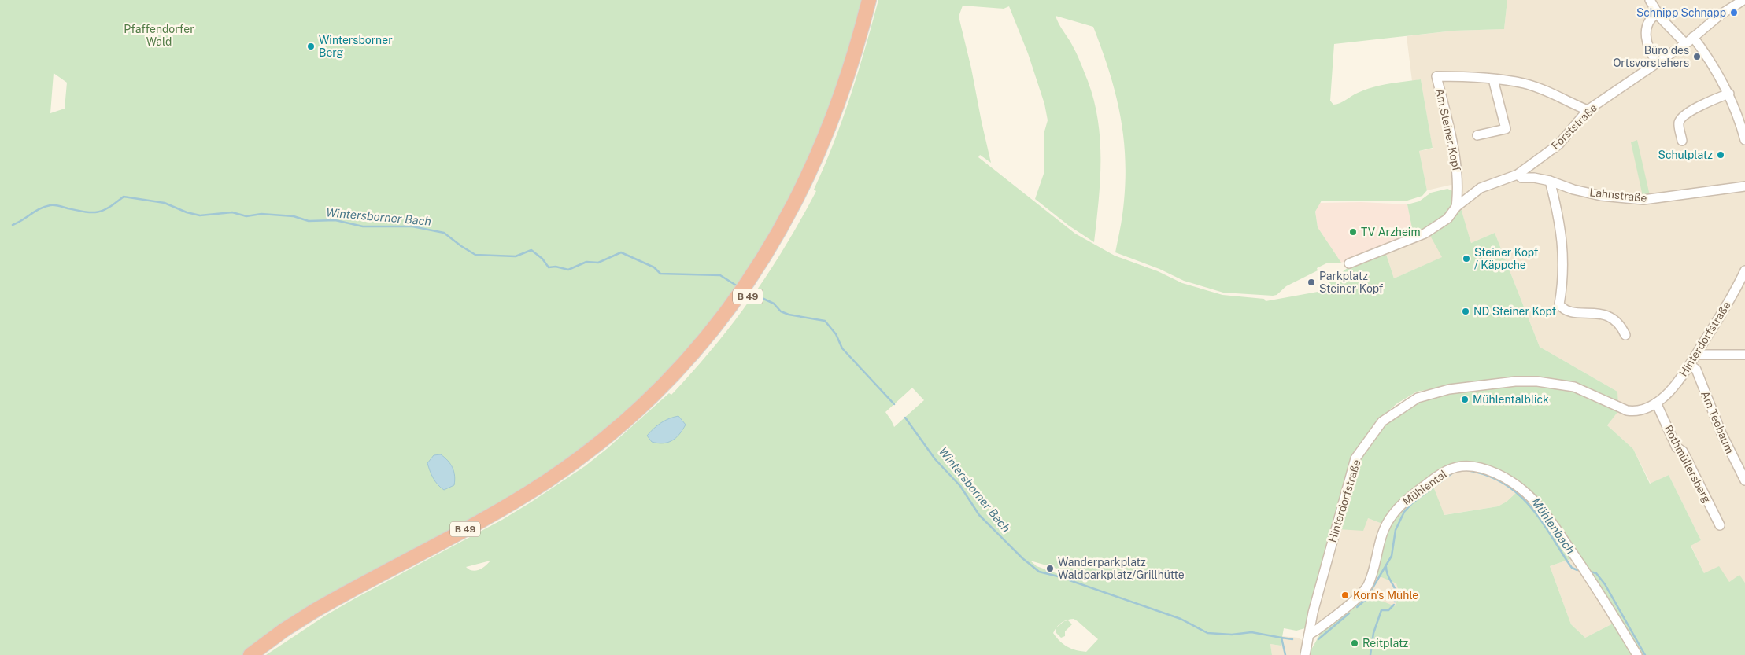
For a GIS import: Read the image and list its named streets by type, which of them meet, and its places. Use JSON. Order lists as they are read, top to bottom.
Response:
{
  "streets": {
    "highway": ["B 49"],
    "street": [
      "Forststraße",
      "Am Steiner Kopf",
      "Lahnstraße",
      "Hinterdorfstraße",
      "Am Teebaum",
      "Rothmüllersberg",
      "Mühlental"
    ]
  },
  "crossings": [
    ["Forststraße", "Am Steiner Kopf"],
    ["Forststraße", "Lahnstraße"],
    ["Hinterdorfstraße", "Am Teebaum"],
    ["Hinterdorfstraße", "Rothmüllersberg"],
    ["Hinterdorfstraße", "Mühlental"]
  ],
  "water": ["Wintersborner Bach", "Mühlenbach"],
  "parks": ["Pfaffendorfer Wald"],
  "places": [
    "Schnipp Schnapp",
    "Wintersborner Berg",
    "Büro des Ortsvorstehers",
    "Schulplatz",
    "TV Arzheim",
    "Steiner Kopf / Käppche",
    "Parkplatz Steiner Kopf",
    "ND Steiner Kopf",
    "Mühlentalblick",
    "Wanderparkplatz Waldparkplatz/Grillhütte",
    "Korn's Mühle",
    "Reitplatz"
  ]
}
